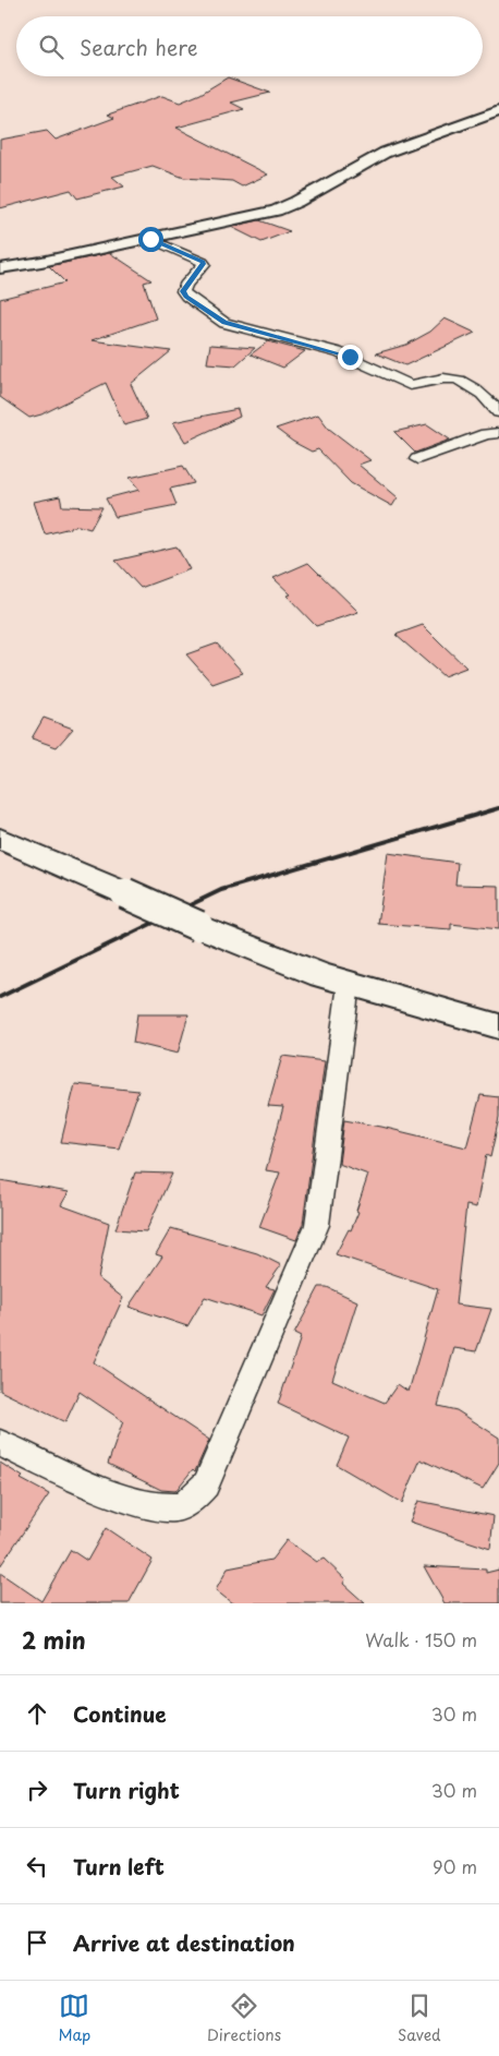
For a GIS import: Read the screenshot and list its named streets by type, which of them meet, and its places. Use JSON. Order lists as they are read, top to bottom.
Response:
{
  "page": {
    "search": "Search here",
    "heading": ["2 min", "Walk · 150 m"],
    "list": [
      ["Continue", "30 m"],
      ["Turn right", "30 m"],
      ["Turn left", "90 m"],
      "Arrive at destination"
    ],
    "nav": ["Map", "Directions", "Saved"]
  }
}
